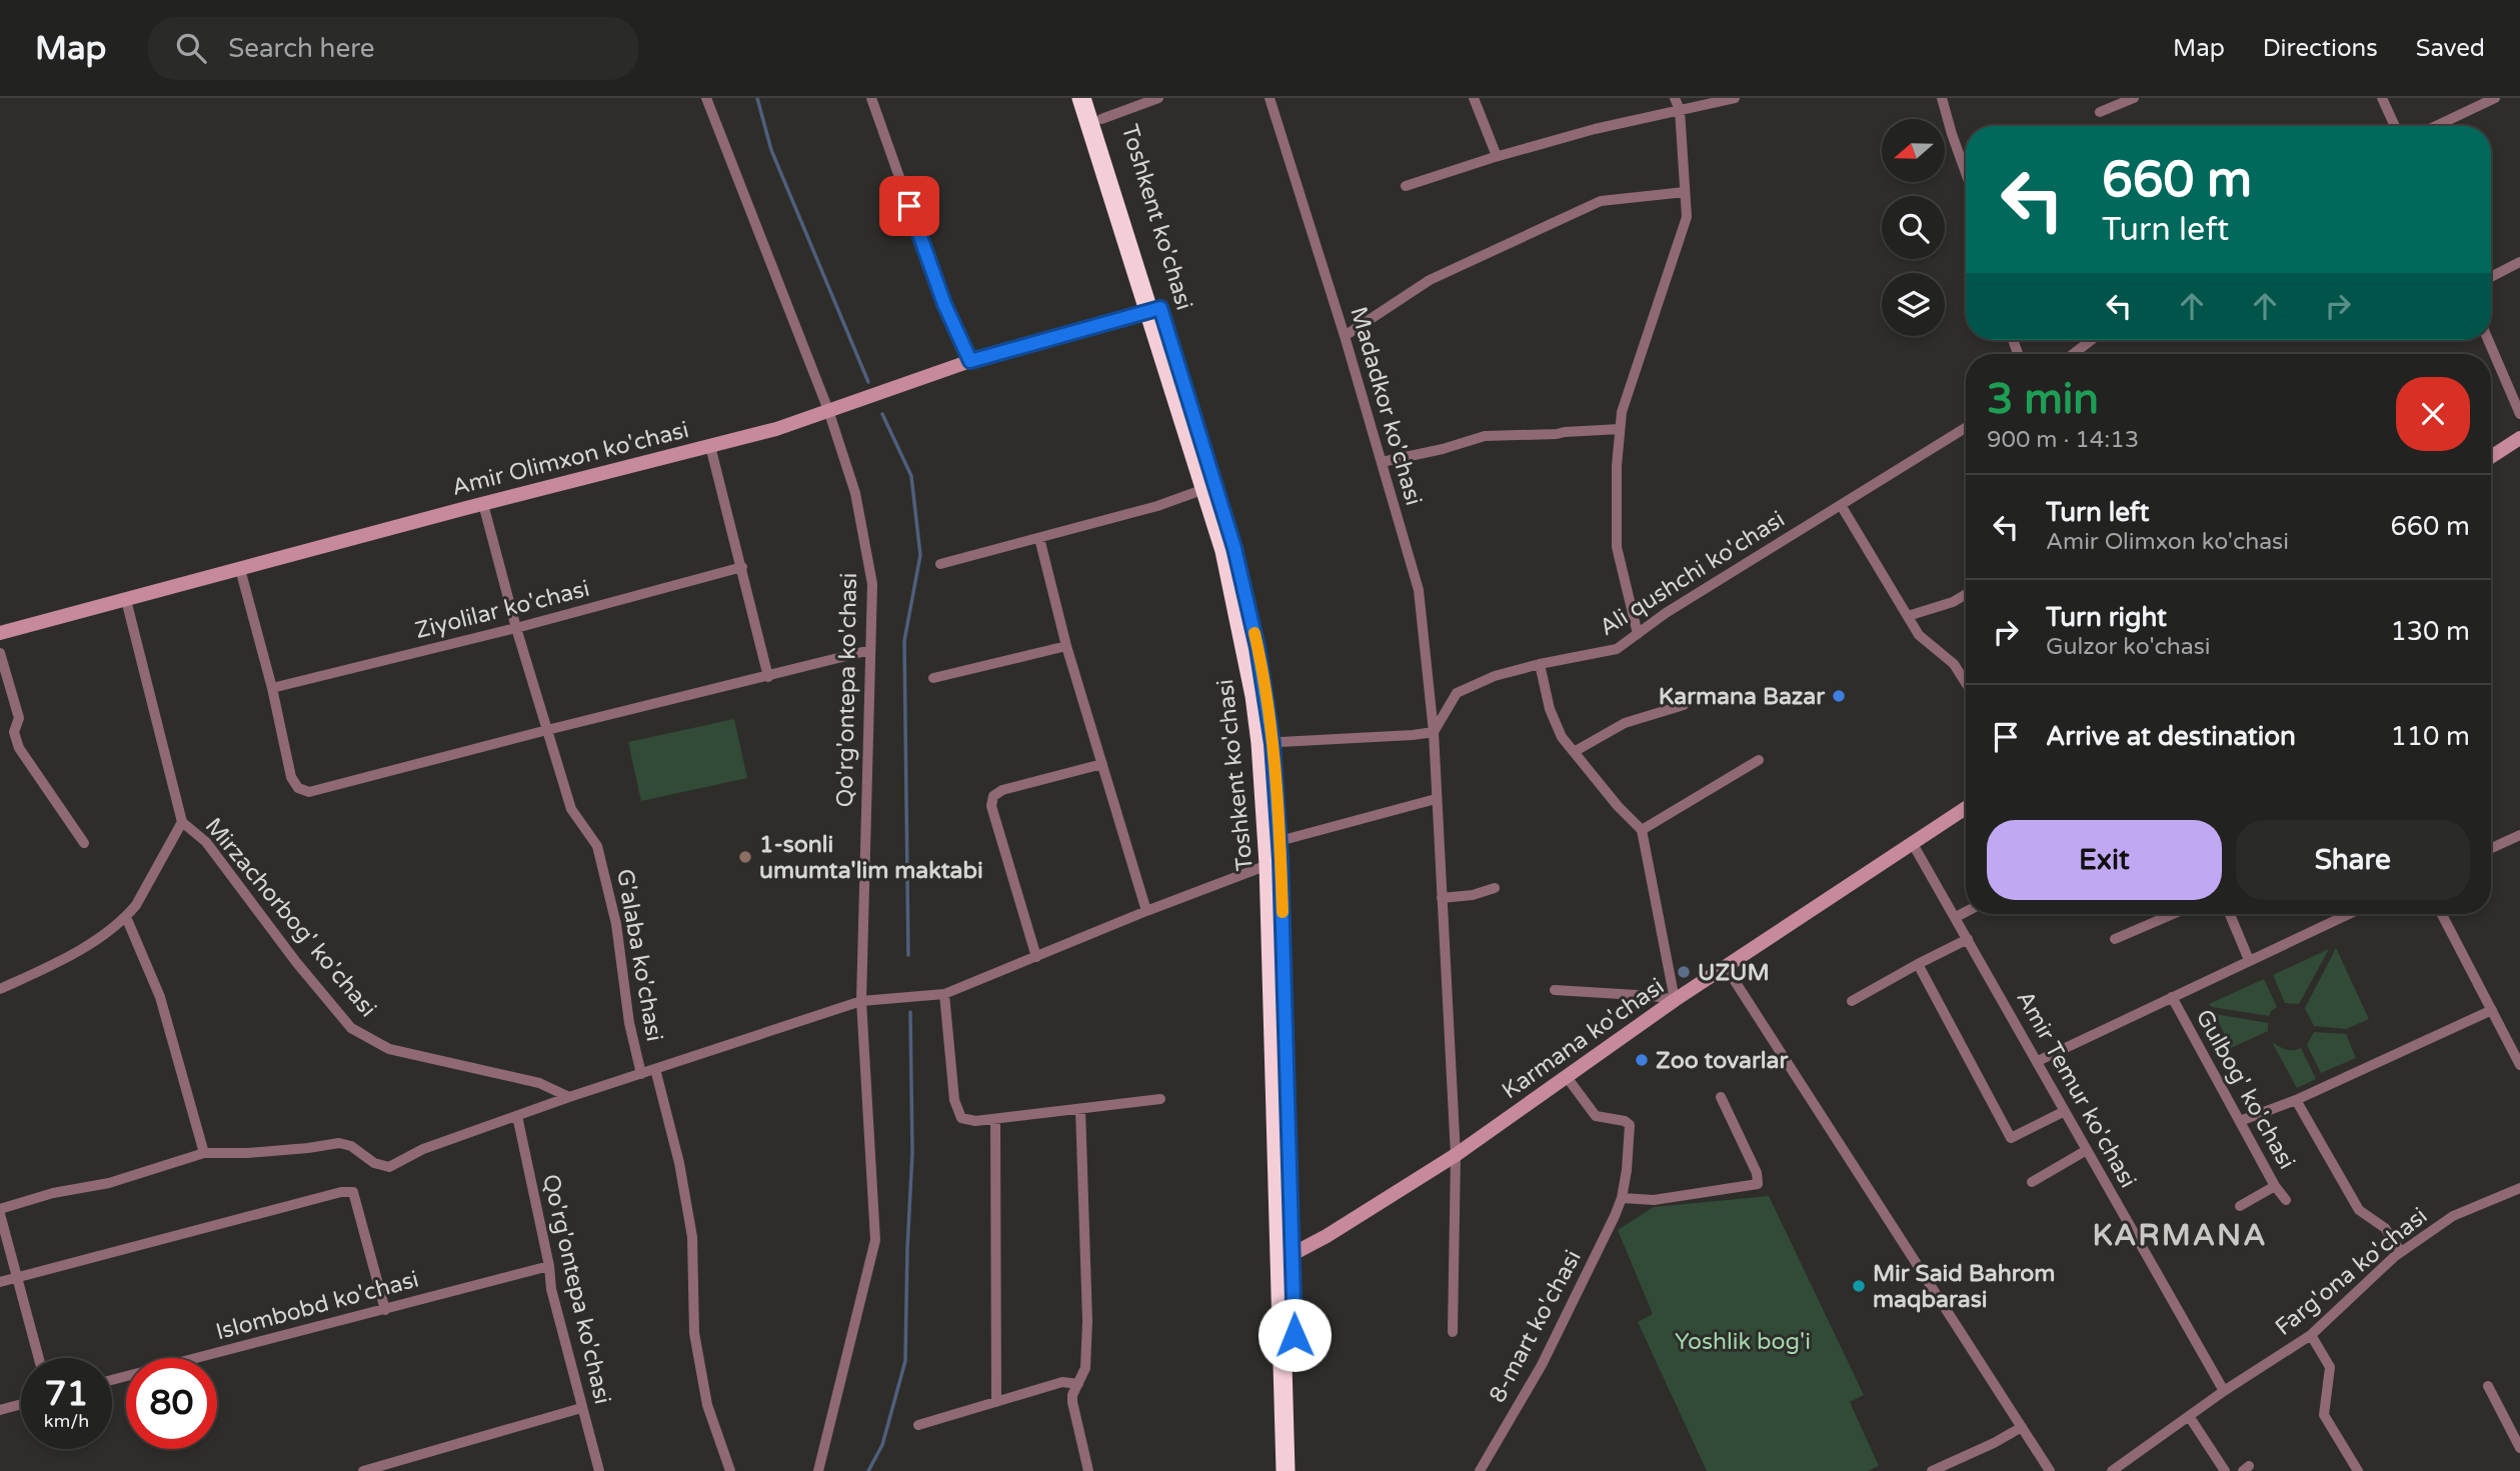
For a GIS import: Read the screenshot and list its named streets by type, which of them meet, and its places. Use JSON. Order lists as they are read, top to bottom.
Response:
{
  "streets": {
    "highway": ["Toshkent ko'chasi"],
    "street": [
      "Madadkor ko'chasi",
      "Amir Olimxon ko'chasi",
      "Ali qushchi ko'chasi",
      "Ziyolilar ko'chasi",
      "Qo'rg'ontepa ko'chasi",
      "Mirzachorbog' ko'chasi",
      "G'alaba ko'chasi",
      "Karmana ko'chasi",
      "Amir Temur ko'chasi",
      "Gulbog' ko'chasi",
      "Farg'ona ko'chasi",
      "Islombobd ko'chasi",
      "8-mart ko'chasi"
    ]
  },
  "crossings": [
    ["Toshkent ko'chasi", "Amir Olimxon ko'chasi"],
    ["Toshkent ko'chasi", "Karmana ko'chasi"],
    ["Madadkor ko'chasi", "Ali qushchi ko'chasi"],
    ["Madadkor ko'chasi", "Karmana ko'chasi"],
    ["Amir Olimxon ko'chasi", "Qo'rg'ontepa ko'chasi"],
    ["Amir Olimxon ko'chasi", "Mirzachorbog' ko'chasi"],
    ["Amir Olimxon ko'chasi", "G'alaba ko'chasi"],
    ["Ziyolilar ko'chasi", "G'alaba ko'chasi"],
    ["Qo'rg'ontepa ko'chasi", "Islombobd ko'chasi"],
    ["Karmana ko'chasi", "Amir Temur ko'chasi"],
    ["Karmana ko'chasi", "8-mart ko'chasi"],
    ["Amir Temur ko'chasi", "Gulbog' ko'chasi"],
    ["Amir Temur ko'chasi", "Farg'ona ko'chasi"]
  ],
  "districts": ["KARMANA"],
  "parks": ["Yoshlik bog'i"],
  "places": [
    "Karmana Bazar",
    "1-sonli umumta'lim maktabi",
    "UZUM",
    "Zoo tovarlar",
    "Mir Said Bahrom maqbarasi"
  ],
  "north": "left",
  "page": {
    "header": "Map",
    "search": "Search here",
    "nav": ["Map", "Directions", "Saved"],
    "turn": ["660 m", "Turn left"],
    "heading": ["3 min", "900 m · 14:13"],
    "list": [
      {
        "name": "Turn left",
        "note": "Amir Olimxon ko'chasi",
        "value": "660 m"
      },
      {
        "name": "Turn right",
        "note": "Gulzor ko'chasi",
        "value": "130 m"
      },
      {
        "name": "Arrive at destination",
        "value": "110 m"
      }
    ],
    "buttons": ["Exit", "Share"],
    "speed": "71 km/h",
    "limit": "80"
  }
}
